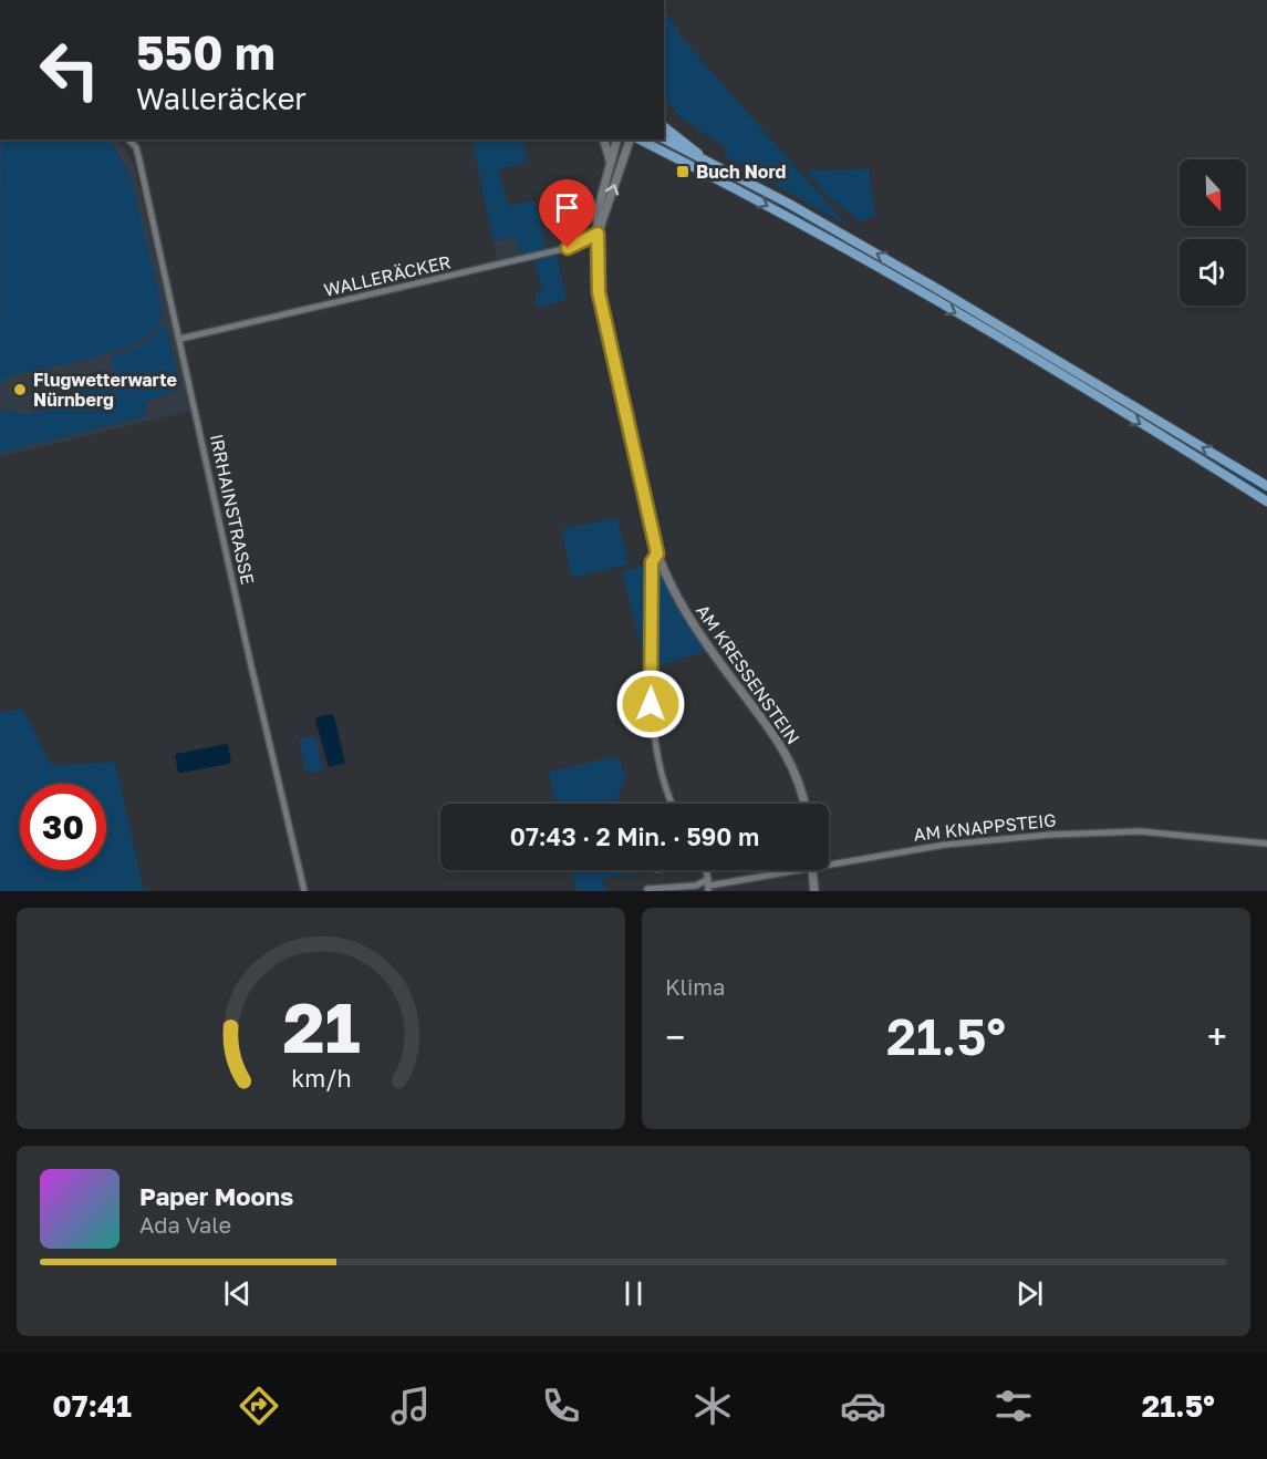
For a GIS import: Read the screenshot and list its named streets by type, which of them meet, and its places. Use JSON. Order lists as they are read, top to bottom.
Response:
{
  "streets": {
    "street": [
      "WALLERÄCKER",
      "IRRHAINSTRASSE",
      "AM KRESSENSTEIN",
      "AM KNAPPSTEIG"
    ]
  },
  "crossings": [
    ["WALLERÄCKER", "IRRHAINSTRASSE"],
    ["WALLERÄCKER", "AM KRESSENSTEIN"]
  ],
  "places": {
    "transit": ["Buch Nord"],
    "other": ["Flugwetterwarte Nürnberg"]
  },
  "north": "bottom",
  "page": {
    "turn": ["550 m", "Walleräcker"],
    "limit": "30",
    "trip": "07:43 · 2 Min. · 590 m",
    "tile": "Klima",
    "heat": ["−", "21.5°", "+"],
    "song": ["Paper Moons", "Ada Vale"],
    "tabs": ["07:41", "21.5°"],
    "gauge": ["21", "km/h"]
  }
}
